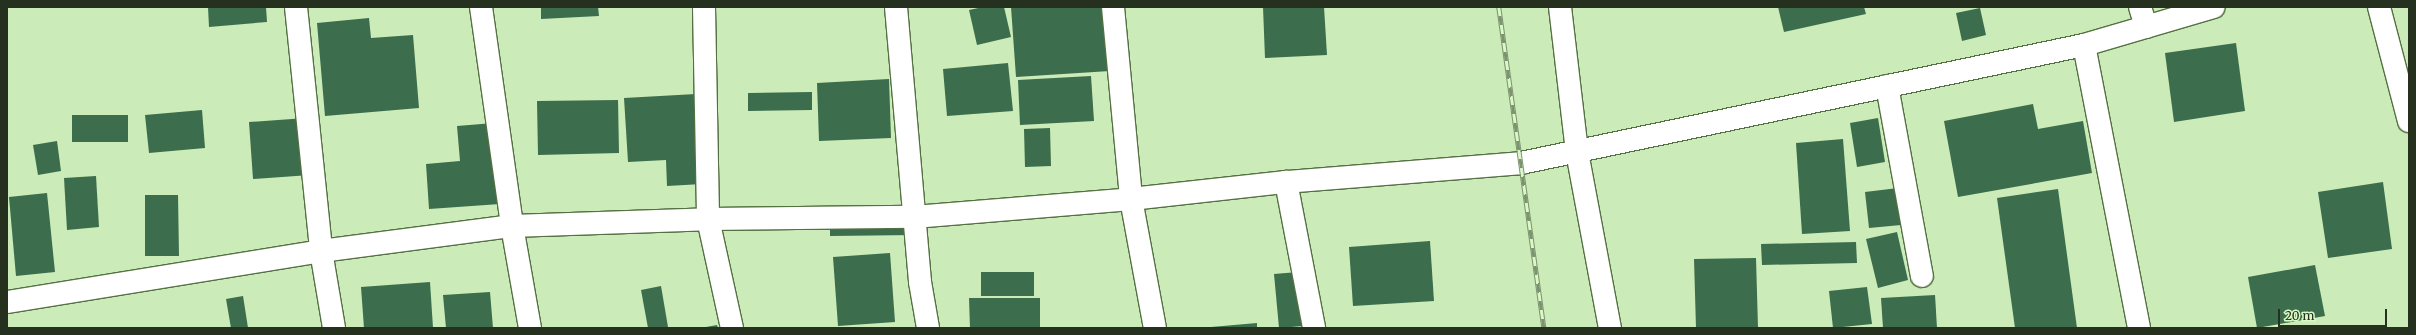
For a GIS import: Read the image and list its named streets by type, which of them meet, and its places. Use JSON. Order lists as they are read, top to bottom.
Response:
{
  "scale_bar": "20 m"
}
